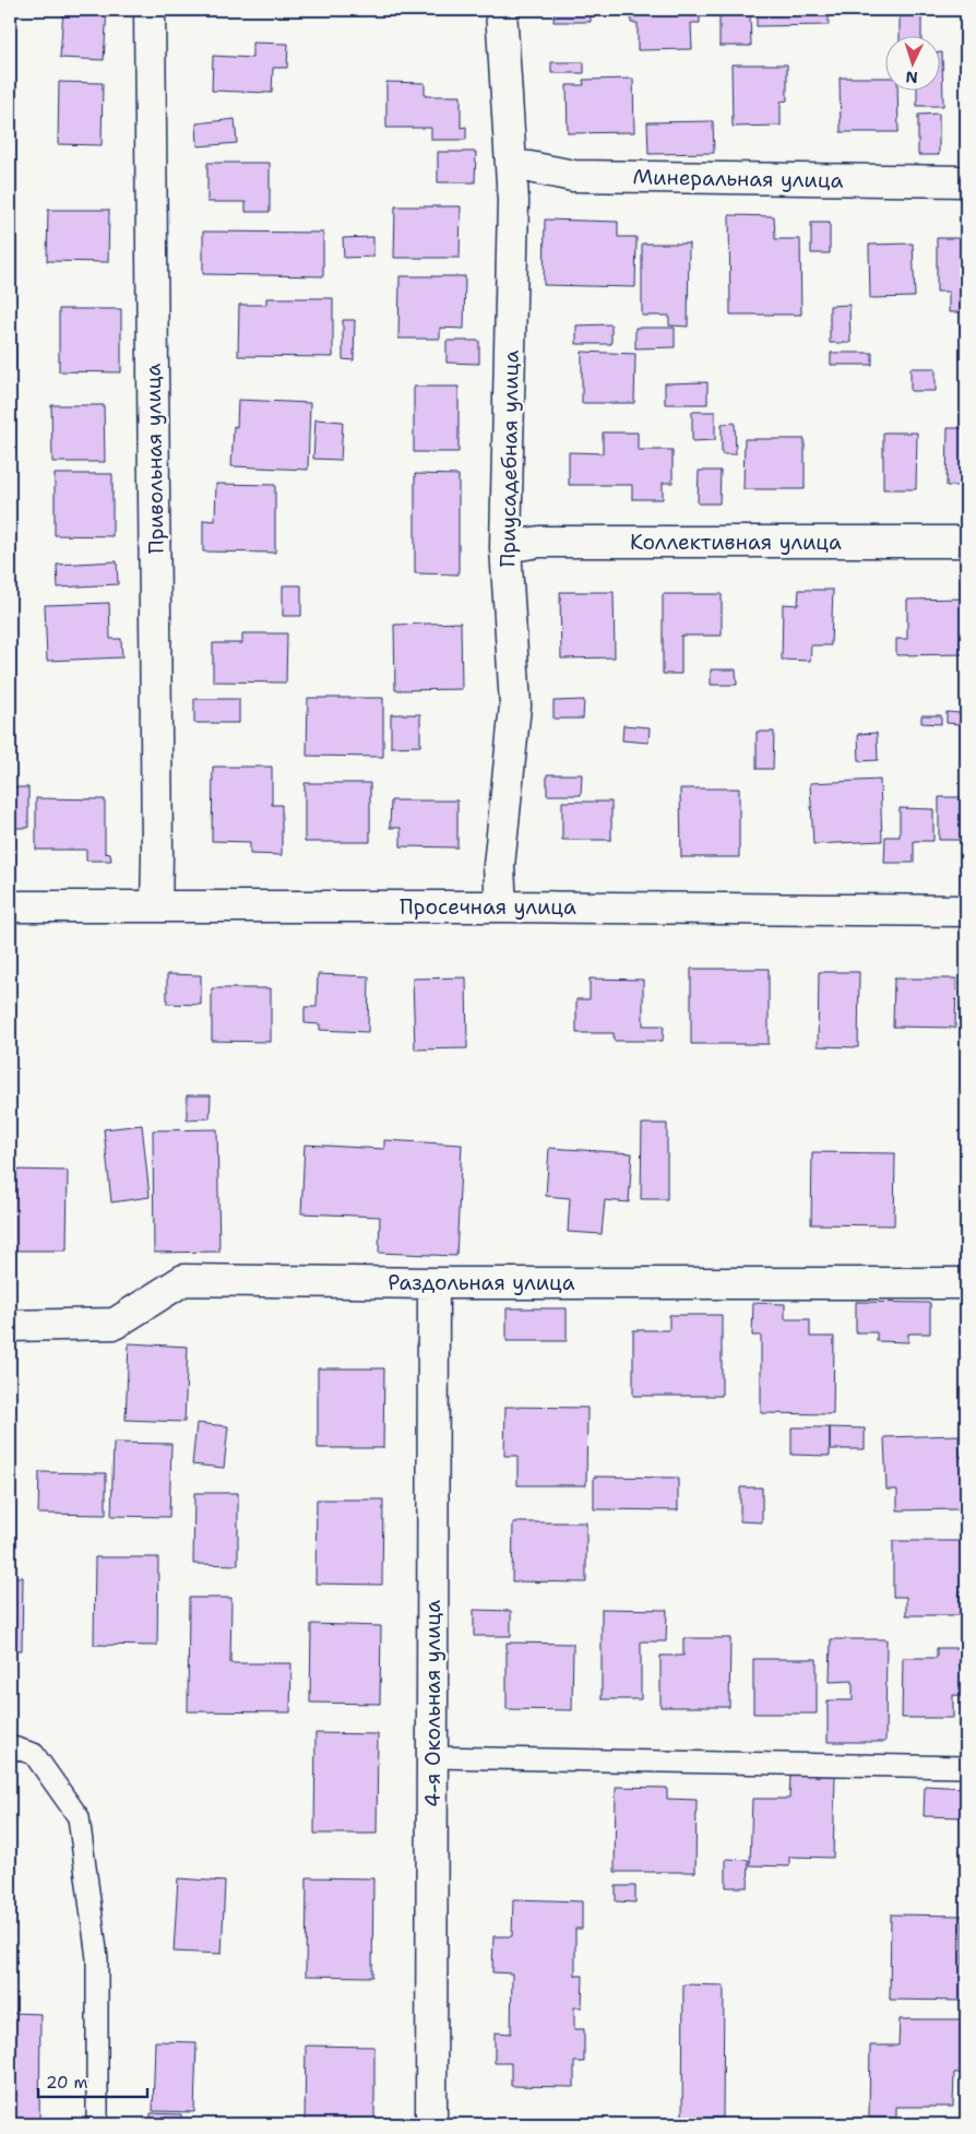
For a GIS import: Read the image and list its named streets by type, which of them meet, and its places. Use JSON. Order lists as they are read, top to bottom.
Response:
{
  "streets": {
    "street": [
      "Минеральная улица",
      "Привольная улица",
      "Приусадебная улица",
      "Коллективная улица",
      "Просечная улица",
      "Раздольная улица",
      "4-я Окольная улица"
    ]
  },
  "crossings": [
    ["Минеральная улица", "Приусадебная улица"],
    ["Привольная улица", "Просечная улица"],
    ["Приусадебная улица", "Коллективная улица"],
    ["Приусадебная улица", "Просечная улица"],
    ["Раздольная улица", "4-я Окольная улица"]
  ],
  "scale_bar": "20 m",
  "north": "bottom"
}
